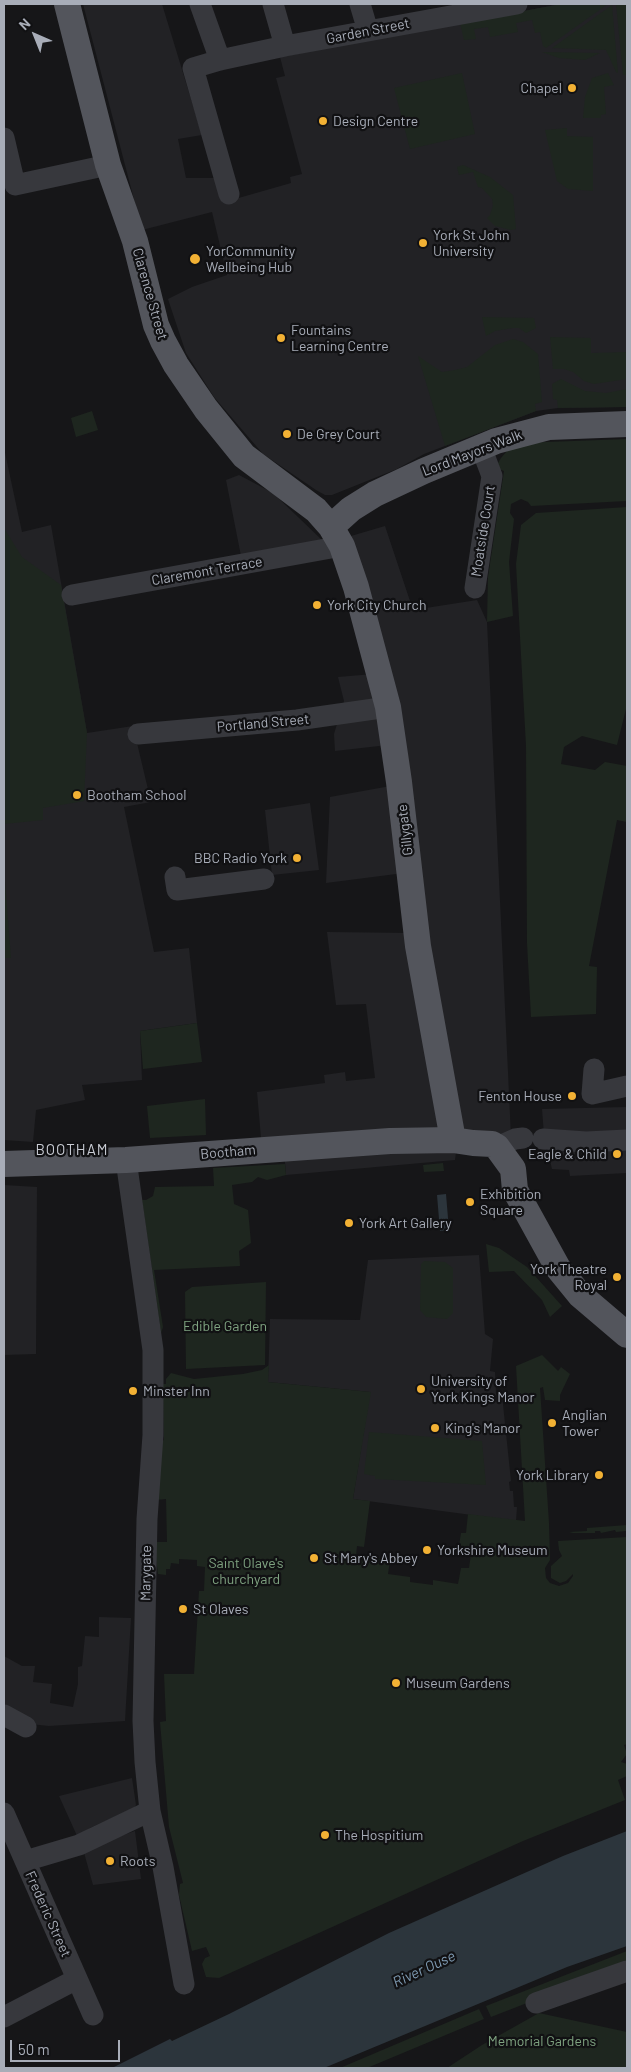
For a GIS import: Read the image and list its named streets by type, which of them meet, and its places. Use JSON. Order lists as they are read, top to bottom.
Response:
{
  "streets": {
    "main road": [
      "Clarence Street",
      "Lord Mayors Walk",
      "Gillygate",
      "Bootham"
    ],
    "street": [
      "Garden Street",
      "Moatside Court",
      "Claremont Terrace",
      "Portland Street",
      "Marygate",
      "Frederic Street"
    ]
  },
  "crossings": [
    ["Clarence Street", "Lord Mayors Walk"],
    ["Clarence Street", "Claremont Terrace"],
    ["Clarence Street", "Gillygate"],
    ["Lord Mayors Walk", "Moatside Court"],
    ["Lord Mayors Walk", "Claremont Terrace"],
    ["Lord Mayors Walk", "Gillygate"],
    ["Claremont Terrace", "Gillygate"],
    ["Portland Street", "Gillygate"],
    ["Gillygate", "Bootham"],
    ["Bootham", "Marygate"]
  ],
  "districts": ["BOOTHAM"],
  "water": ["River Ouse"],
  "parks": ["Edible Garden", "Saint Olave's churchyard", "Memorial Gardens"],
  "places": [
    "Chapel",
    "Design Centre",
    "York St John University",
    "YorCommunity Wellbeing Hub",
    "Fountains Learning Centre",
    "De Grey Court",
    "York City Church",
    "Bootham School",
    "BBC Radio York",
    "Fenton House",
    "Eagle & Child",
    "Exhibition Square",
    "York Art Gallery",
    "York Theatre Royal",
    "University of York Kings Manor",
    "Minster Inn",
    "Anglian Tower",
    "King's Manor",
    "York Library",
    "Yorkshire Museum",
    "St Mary's Abbey",
    "St Olaves",
    "Museum Gardens",
    "The Hospitium",
    "Roots"
  ],
  "scale_bar": "50 m",
  "north": "top left"
}
